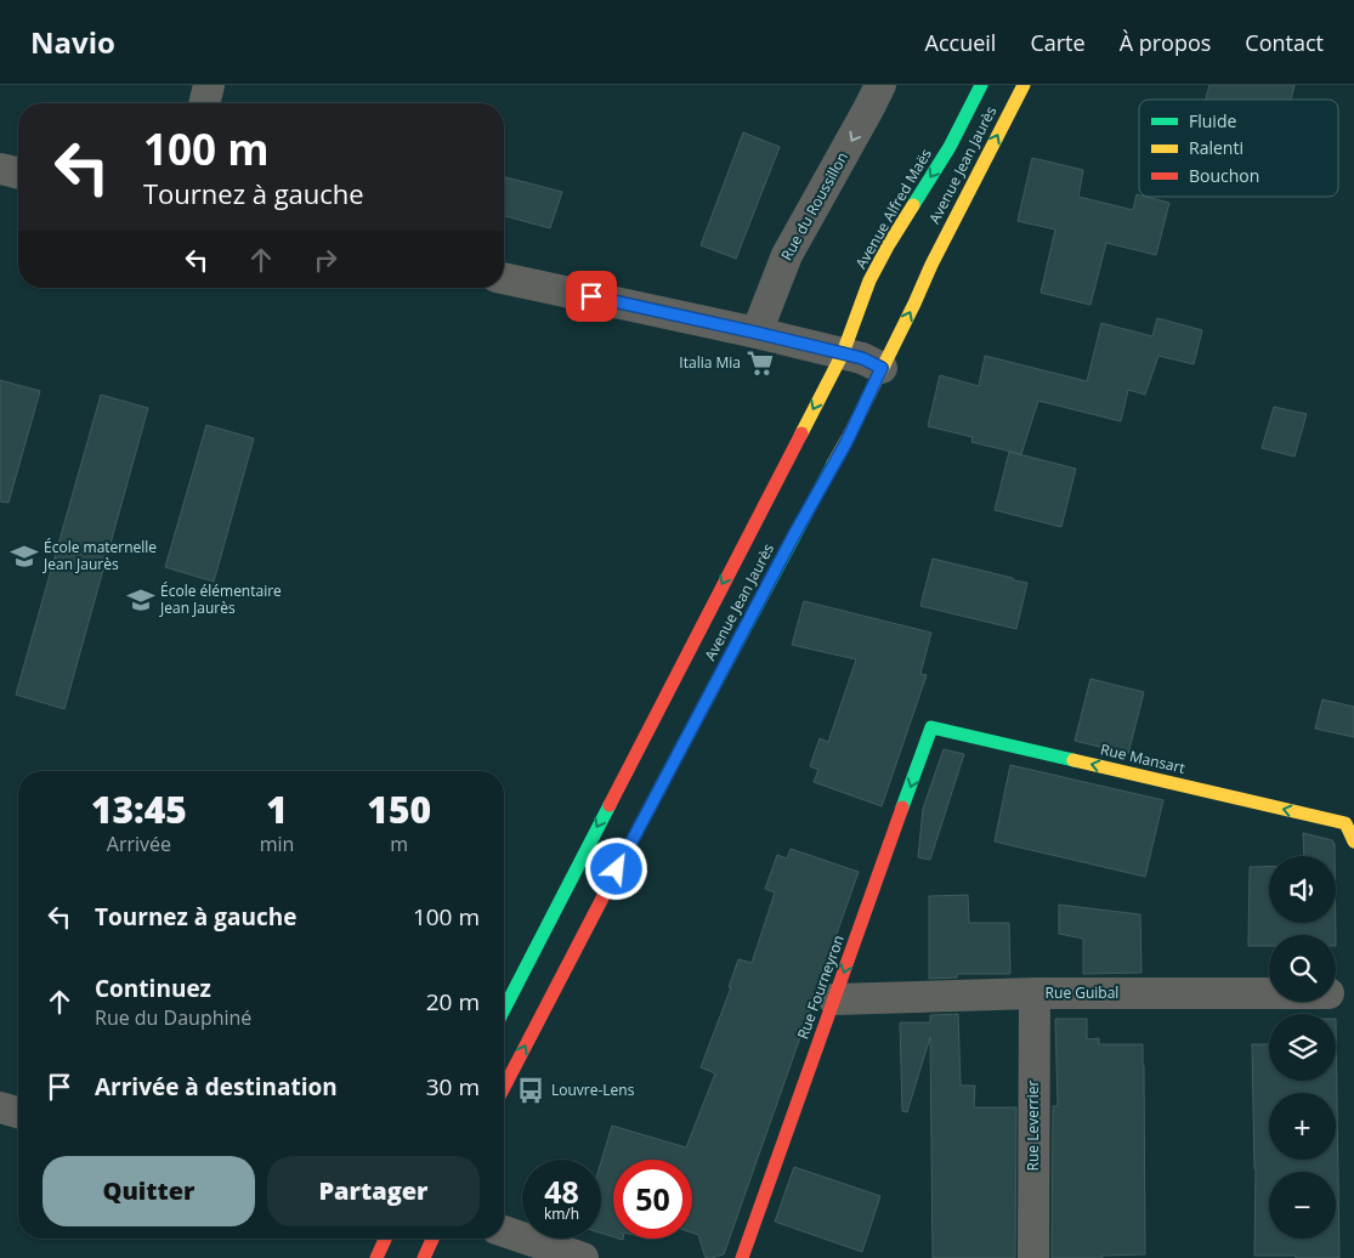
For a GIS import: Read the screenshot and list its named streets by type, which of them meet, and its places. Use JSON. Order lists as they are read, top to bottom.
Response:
{
  "streets": {
    "main road": [
      "Avenue Jean Jaurès",
      "Avenue Alfred Maës",
      "Rue Mansart",
      "Rue Fourneyron"
    ],
    "street": ["Rue du Roussillon", "Rue Guibal", "Rue Leverrier"]
  },
  "crossings": [
    ["Avenue Jean Jaurès", "Avenue Alfred Maës"],
    ["Rue Mansart", "Rue Fourneyron"],
    ["Rue Fourneyron", "Rue Guibal"],
    ["Rue Guibal", "Rue Leverrier"]
  ],
  "one_way": [
    "Rue du Roussillon",
    "Avenue Alfred Maës",
    "Rue Mansart",
    "Rue Fourneyron"
  ],
  "places": {
    "supermarket": ["Italia Mia"],
    "school or university": ["École maternelle Jean Jaurès", "École élémentaire Jean Jaurès"],
    "bus stop": ["Louvre-Lens"]
  },
  "legend": ["Fluide", "Ralenti", "Bouchon"],
  "page": {
    "header": "Navio",
    "nav": [
      "Accueil",
      "Carte",
      "À propos",
      "Contact"
    ],
    "turn": ["100 m", "Tournez à gauche"],
    "eta": [
      "13:45",
      "Arrivée",
      "1",
      "min",
      "150",
      "m"
    ],
    "map_buttons": ["+", "−"],
    "list": [
      {
        "name": "Tournez à gauche",
        "value": "100 m"
      },
      {
        "name": "Continuez",
        "note": "Rue du Dauphiné",
        "value": "20 m"
      },
      {
        "name": "Arrivée à destination",
        "value": "30 m"
      }
    ],
    "buttons": ["Quitter", "Partager"],
    "speed": "48 km/h",
    "limit": "50"
  }
}
